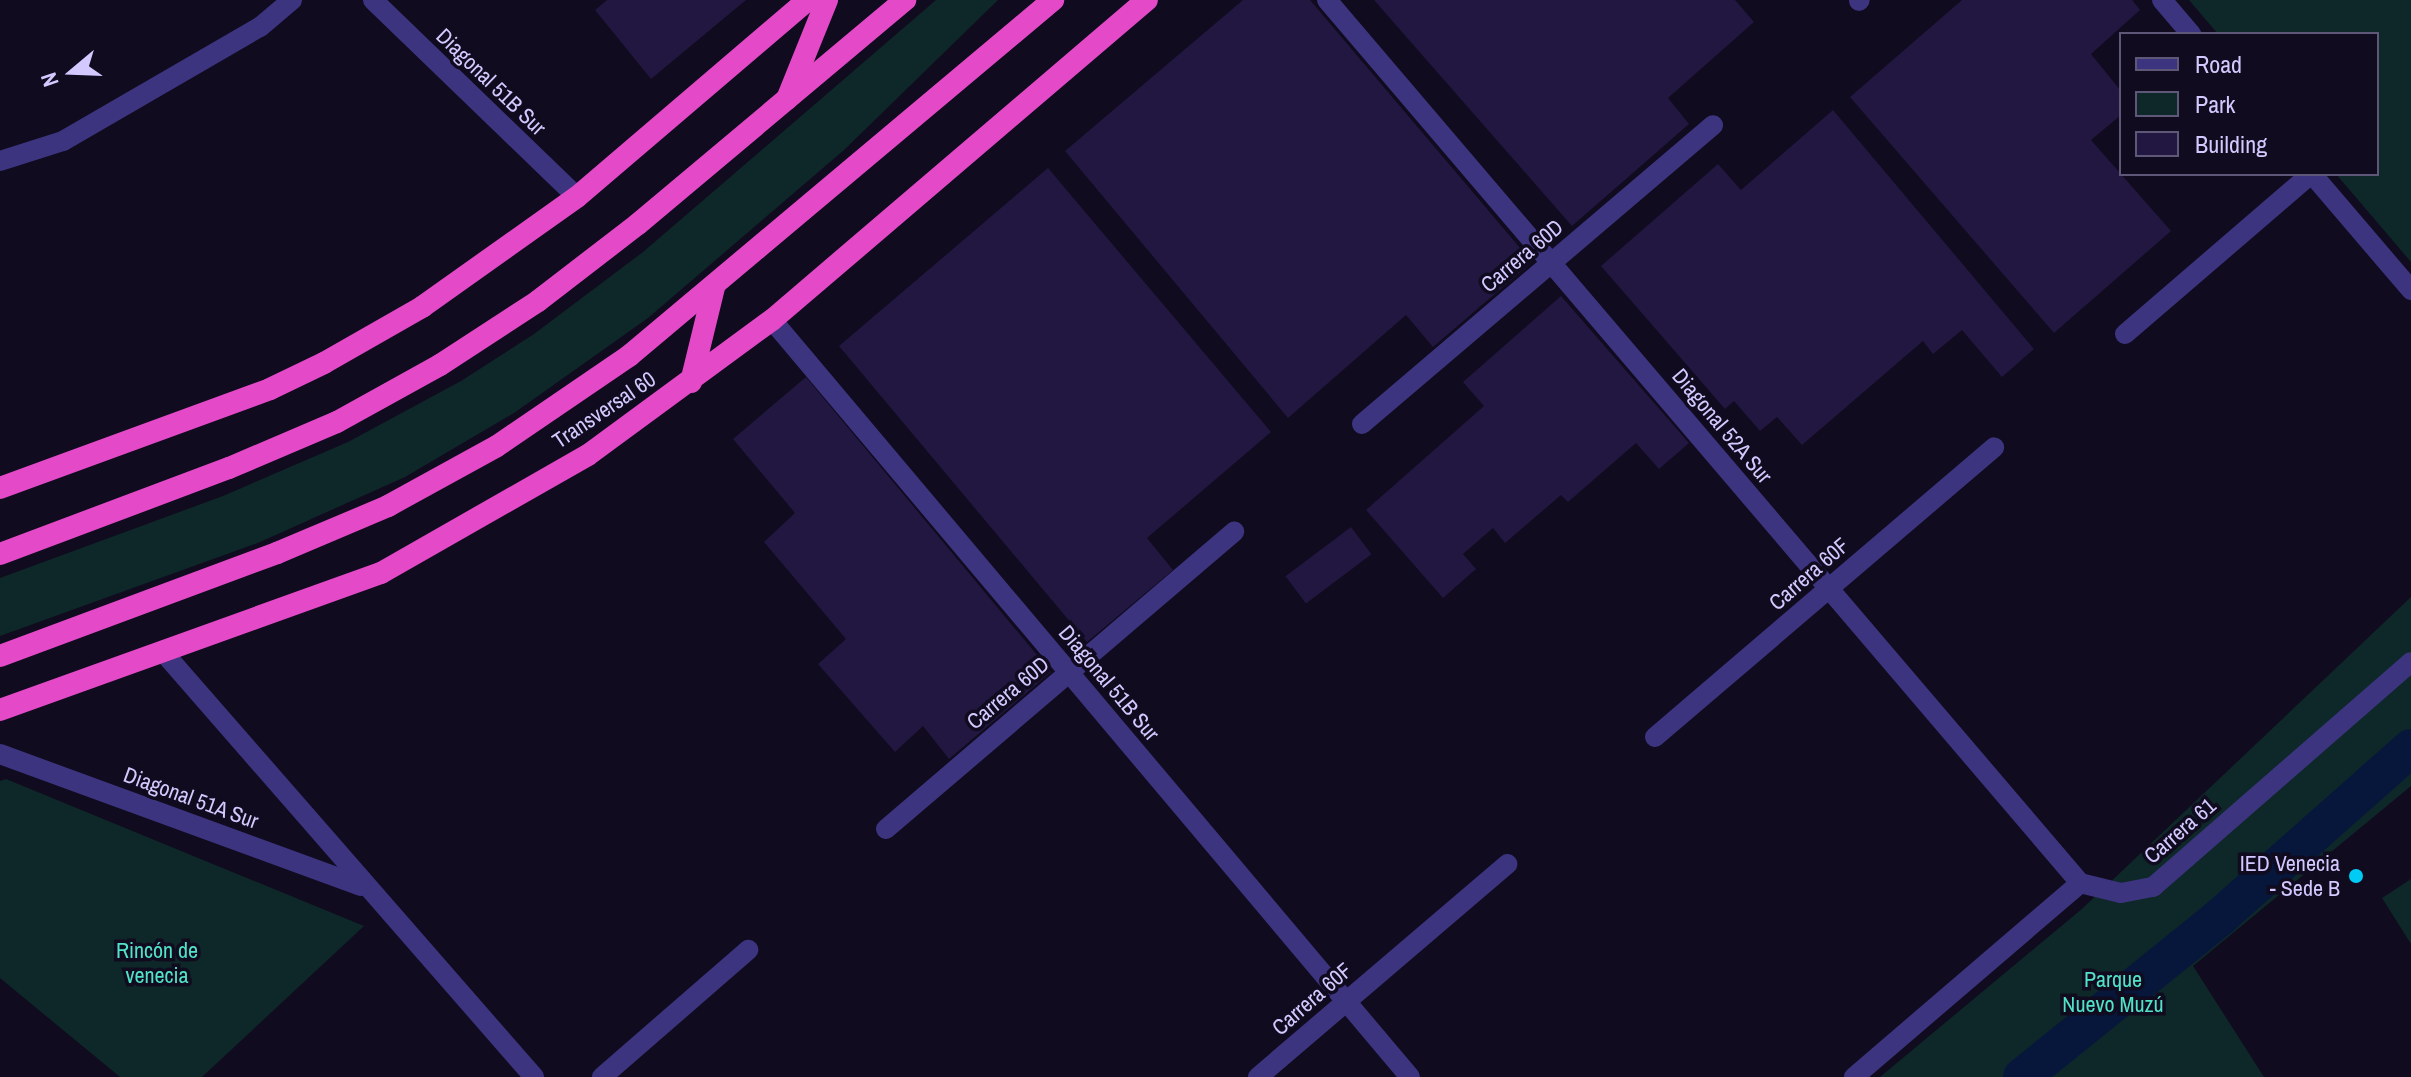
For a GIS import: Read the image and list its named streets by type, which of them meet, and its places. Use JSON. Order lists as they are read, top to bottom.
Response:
{
  "streets": {
    "highway": ["Transversal 60"],
    "street": [
      "Diagonal 51B Sur",
      "Carrera 60D",
      "Diagonal 52A Sur",
      "Carrera 60F",
      "Diagonal 51A Sur",
      "Carrera 61"
    ]
  },
  "crossings": [
    ["Diagonal 51B Sur", "Carrera 60D"],
    ["Diagonal 51B Sur", "Transversal 60"],
    ["Diagonal 51B Sur", "Carrera 60F"],
    ["Carrera 60D", "Diagonal 52A Sur"],
    ["Transversal 60", "Diagonal 51A Sur"],
    ["Diagonal 52A Sur", "Carrera 60F"],
    ["Diagonal 52A Sur", "Carrera 61"]
  ],
  "parks": ["Rincón de venecia", "Parque Nuevo Muzú"],
  "places": ["IED Venecia - Sede B"],
  "legend": ["Road", "Park", "Building"],
  "north": "left"
}
